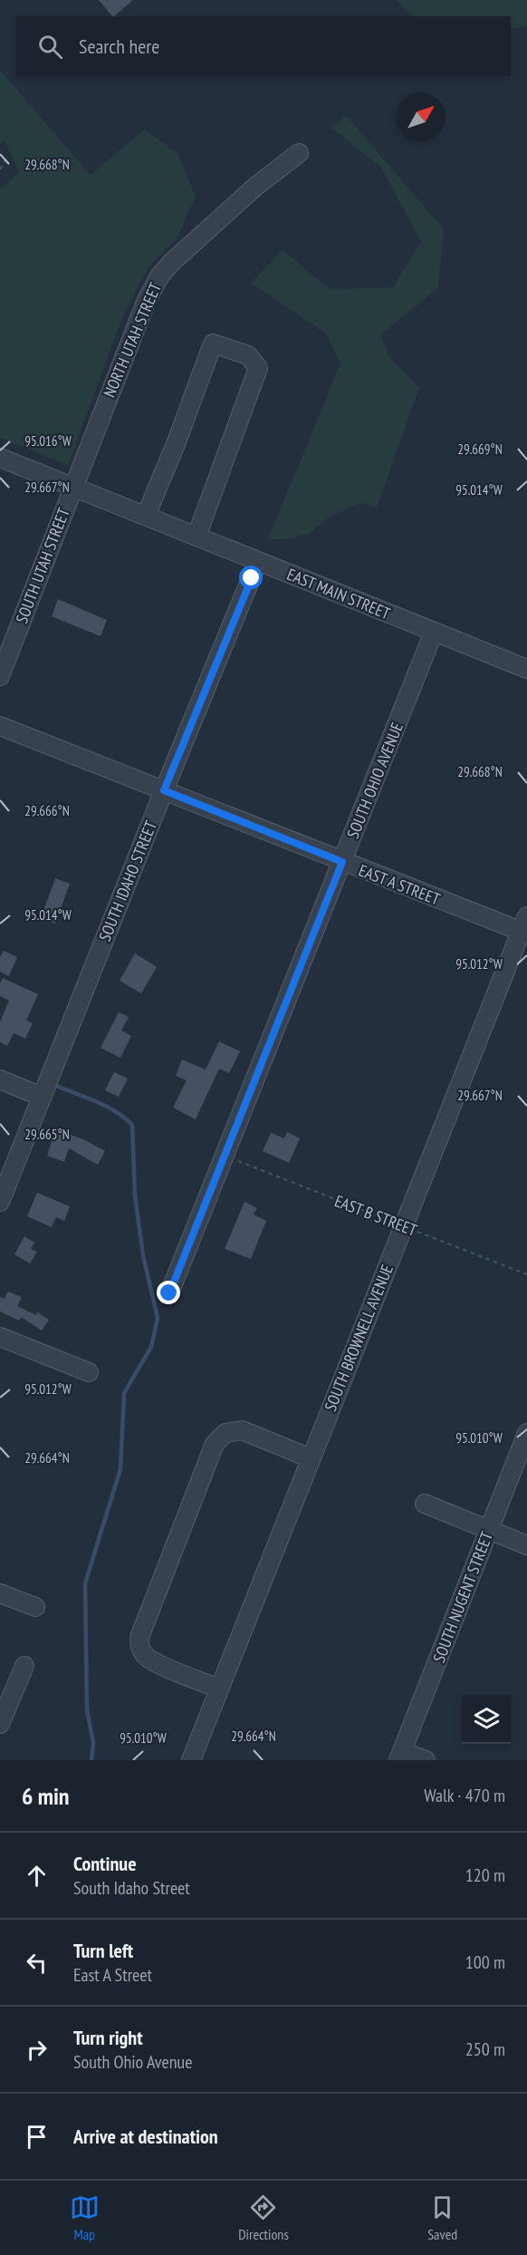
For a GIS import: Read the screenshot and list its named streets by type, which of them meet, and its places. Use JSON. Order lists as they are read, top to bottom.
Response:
{
  "streets": {
    "street": [
      "NORTH UTAH STREET",
      "SOUTH UTAH STREET",
      "EAST MAIN STREET",
      "SOUTH OHIO AVENUE",
      "SOUTH IDAHO STREET",
      "EAST A STREET",
      "SOUTH BROWNELL AVENUE",
      "SOUTH NUGENT STREET"
    ],
    "path": ["EAST B STREET"]
  },
  "crossings": [
    ["NORTH UTAH STREET", "SOUTH UTAH STREET"],
    ["NORTH UTAH STREET", "EAST MAIN STREET"],
    ["SOUTH UTAH STREET", "EAST MAIN STREET"],
    ["EAST MAIN STREET", "SOUTH OHIO AVENUE"],
    ["EAST MAIN STREET", "SOUTH IDAHO STREET"],
    ["SOUTH OHIO AVENUE", "EAST A STREET"],
    ["SOUTH OHIO AVENUE", "EAST B STREET"],
    ["SOUTH IDAHO STREET", "EAST A STREET"],
    ["EAST A STREET", "SOUTH BROWNELL AVENUE"],
    ["EAST B STREET", "SOUTH BROWNELL AVENUE"]
  ],
  "north": "top right",
  "page": {
    "search": "Search here",
    "heading": ["6 min", "Walk · 470 m"],
    "list": [
      ["Continue", "South Idaho Street", "120 m"],
      ["Turn left", "East A Street", "100 m"],
      ["Turn right", "South Ohio Avenue", "250 m"],
      "Arrive at destination"
    ],
    "nav": ["Map", "Directions", "Saved"]
  },
  "coordinates": [
    "29.668°N",
    "95.016°W",
    "29.669°N",
    "29.667°N",
    "95.014°W",
    "29.666°N",
    "95.012°W",
    "29.665°N",
    "95.010°W",
    "29.664°N"
  ]
}
